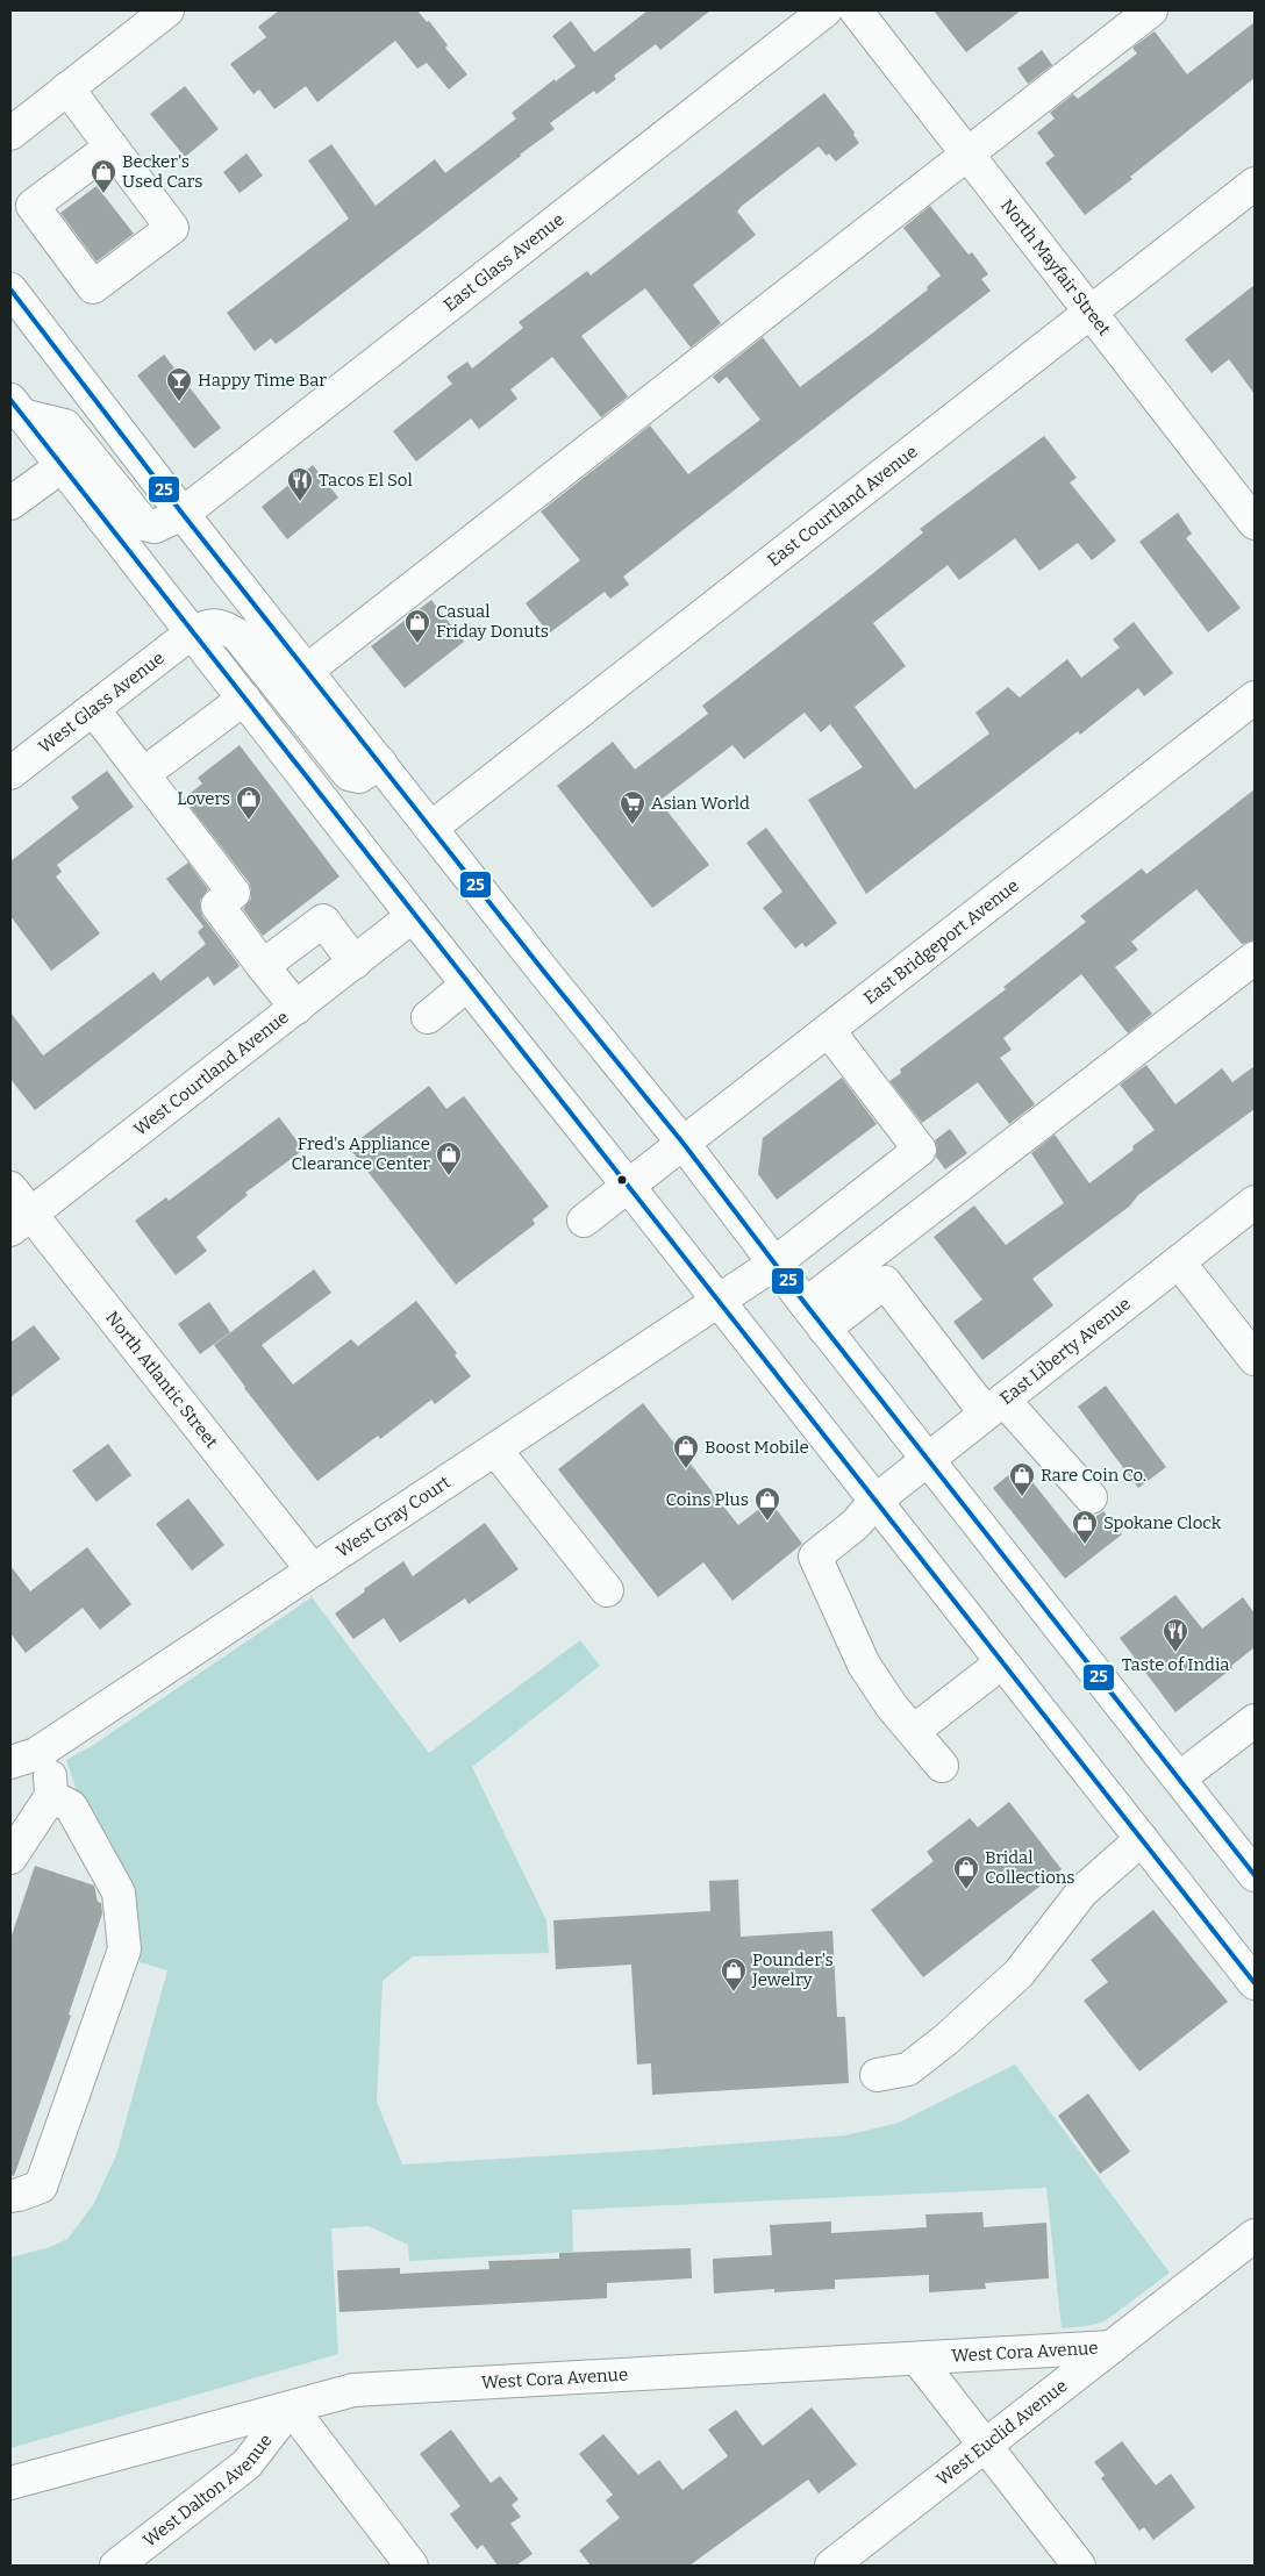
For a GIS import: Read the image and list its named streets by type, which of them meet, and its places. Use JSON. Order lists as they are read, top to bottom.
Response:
{
  "streets": {
    "street": [
      "East Glass Avenue",
      "North Mayfair Street",
      "East Courtland Avenue",
      "West Glass Avenue",
      "East Bridgeport Avenue",
      "West Courtland Avenue",
      "East Liberty Avenue",
      "North Atlantic Street",
      "West Gray Court",
      "West Cora Avenue",
      "West Euclid Avenue",
      "West Dalton Avenue"
    ]
  },
  "crossings": [
    ["North Mayfair Street", "East Courtland Avenue"],
    ["East Bridgeport Avenue", "West Gray Court"],
    ["West Courtland Avenue", "North Atlantic Street"],
    ["North Atlantic Street", "West Gray Court"],
    ["West Cora Avenue", "West Euclid Avenue"],
    ["West Cora Avenue", "West Dalton Avenue"]
  ],
  "places": {
    "shop": [
      "Becker's Used Cars",
      "Casual Friday Donuts",
      "Lovers",
      "Fred's Appliance Clearance Center",
      "Boost Mobile",
      "Rare Coin Co.",
      "Coins Plus",
      "Spokane Clock",
      "Bridal Collections",
      "Pounder's Jewelry"
    ],
    "bar": ["Happy Time Bar"],
    "restaurant": ["Tacos El Sol", "Taste of India"],
    "supermarket": ["Asian World"]
  },
  "lines": ["transit line 25"]
}
